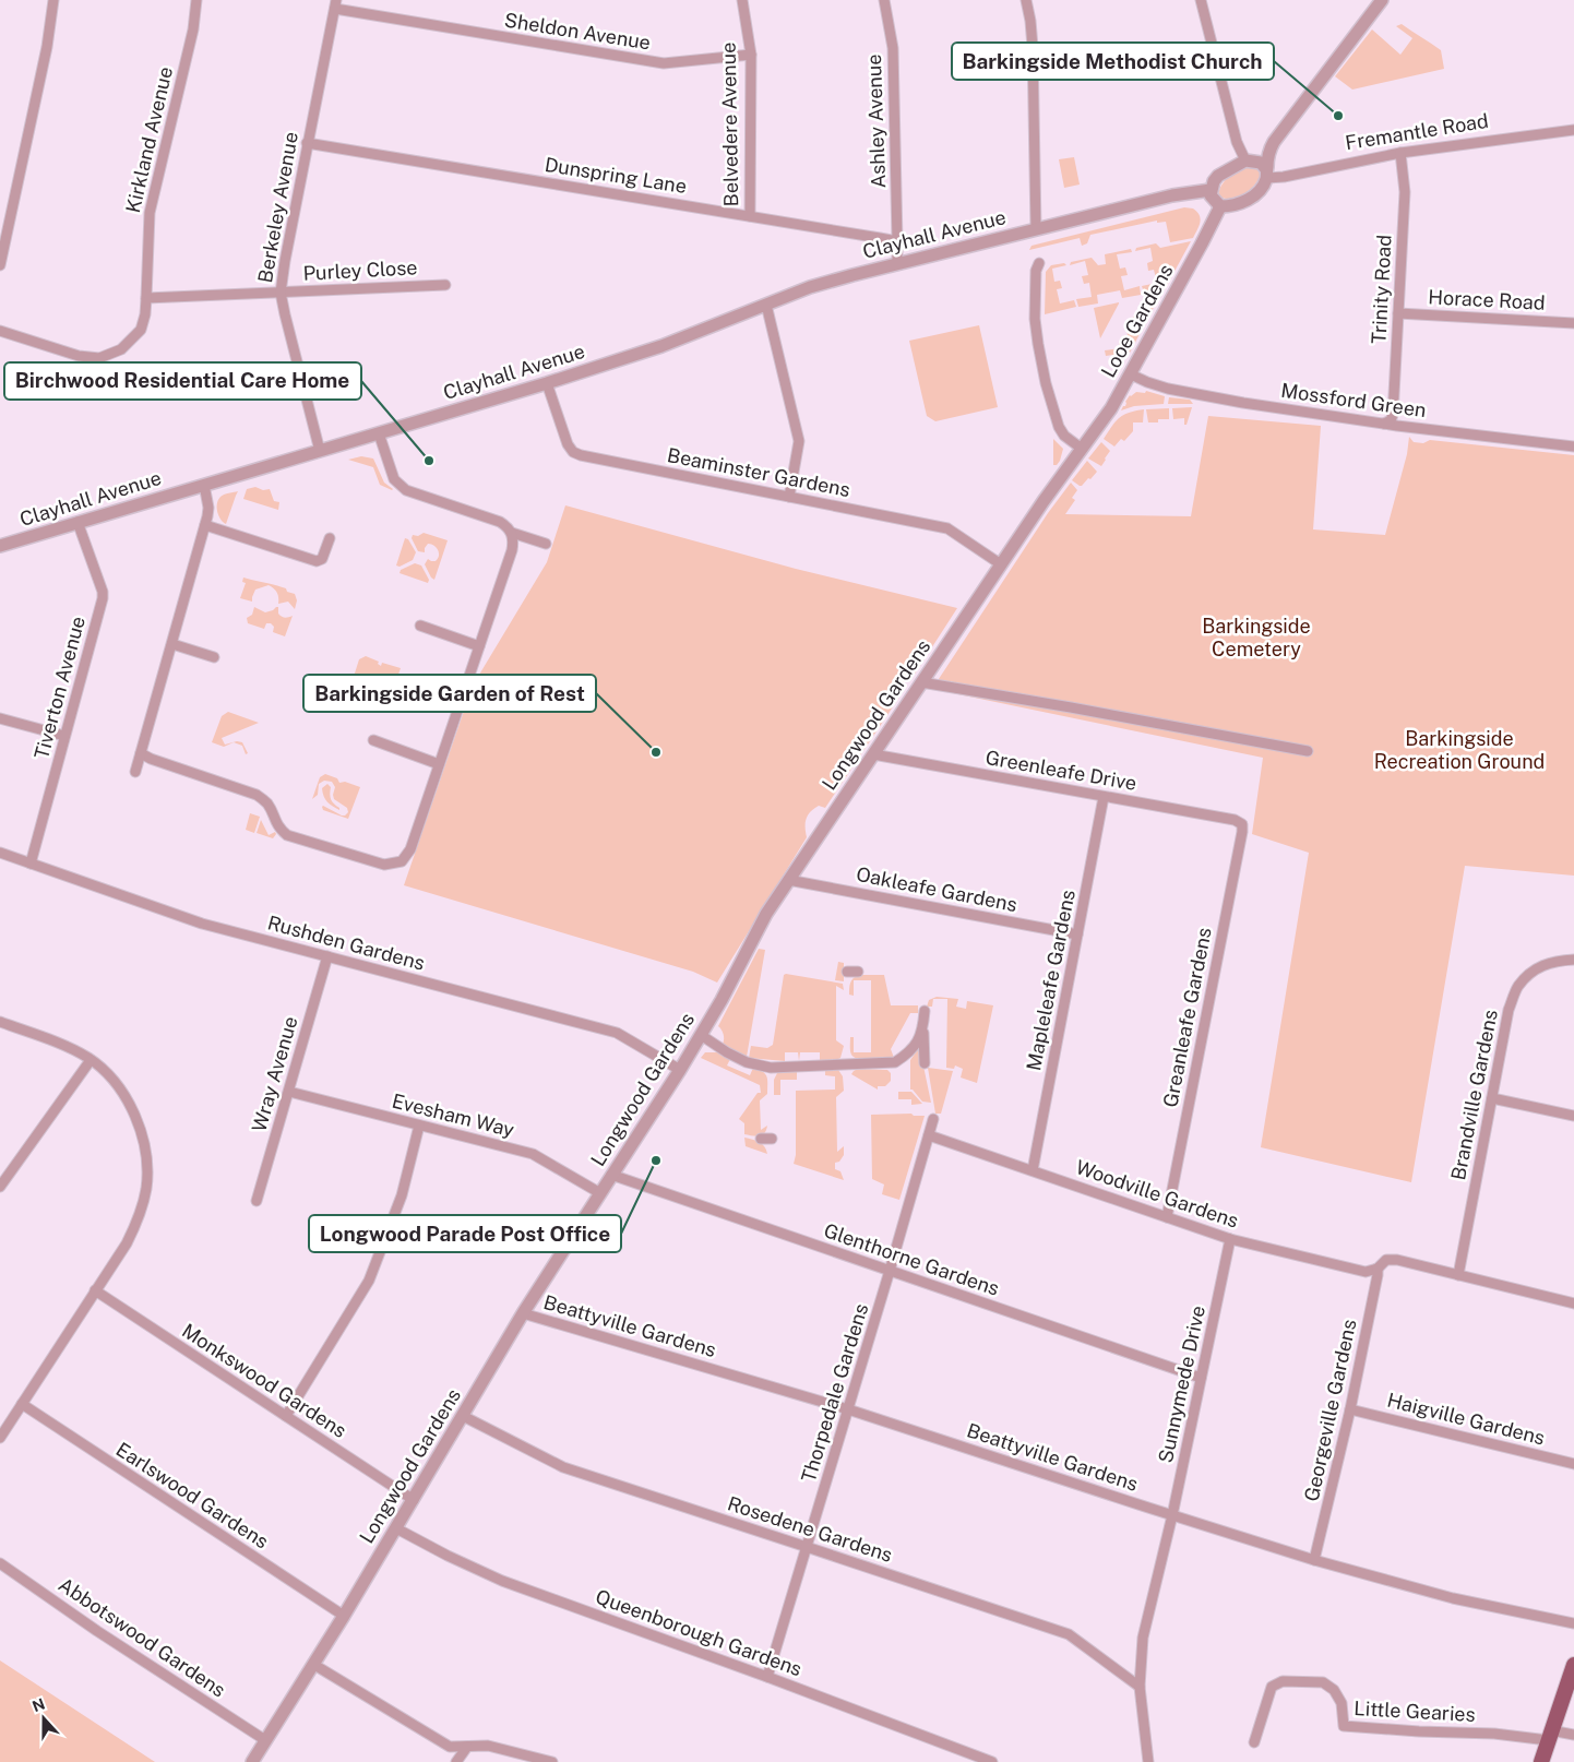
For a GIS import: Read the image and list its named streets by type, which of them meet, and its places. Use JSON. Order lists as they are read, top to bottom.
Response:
{
  "streets": {
    "street": [
      "Sheldon Avenue",
      "Ashley Avenue",
      "Belvedere Avenue",
      "Fremantle Road",
      "Kirkland Avenue",
      "Dunspring Lane",
      "Berkeley Avenue",
      "Clayhall Avenue",
      "Purley Close",
      "Trinity Road",
      "Horace Road",
      "Looe Gardens",
      "Mossford Green",
      "Beaminster Gardens",
      "Tiverton Avenue",
      "Longwood Gardens",
      "Greenleafe Drive",
      "Oakleafe Gardens",
      "Rushden Gardens",
      "Mapleleafe Gardens",
      "Greanleafe Gardens",
      "Wray Avenue",
      "Brandville Gardens",
      "Evesham Way",
      "Woodville Gardens",
      "Glenthorne Gardens",
      "Beattyville Gardens",
      "Monkswood Gardens",
      "Sunnymede Drive",
      "Thorpedale Gardens",
      "Georgeville Gardens",
      "Haigville Gardens",
      "Earlswood Gardens",
      "Rosedene Gardens",
      "Queenborough Gardens",
      "Abbotswood Gardens",
      "Little Gearies"
    ]
  },
  "crossings": [
    ["Sheldon Avenue", "Belvedere Avenue"],
    ["Sheldon Avenue", "Berkeley Avenue"],
    ["Ashley Avenue", "Dunspring Lane"],
    ["Belvedere Avenue", "Dunspring Lane"],
    ["Fremantle Road", "Trinity Road"],
    ["Fremantle Road", "Looe Gardens"],
    ["Kirkland Avenue", "Purley Close"],
    ["Dunspring Lane", "Berkeley Avenue"],
    ["Berkeley Avenue", "Clayhall Avenue"],
    ["Berkeley Avenue", "Purley Close"],
    ["Clayhall Avenue", "Beaminster Gardens"],
    ["Clayhall Avenue", "Tiverton Avenue"],
    ["Trinity Road", "Horace Road"],
    ["Trinity Road", "Mossford Green"],
    ["Looe Gardens", "Mossford Green"],
    ["Looe Gardens", "Longwood Gardens"],
    ["Beaminster Gardens", "Longwood Gardens"],
    ["Tiverton Avenue", "Rushden Gardens"],
    ["Longwood Gardens", "Greenleafe Drive"],
    ["Longwood Gardens", "Oakleafe Gardens"],
    ["Longwood Gardens", "Rushden Gardens"],
    ["Longwood Gardens", "Evesham Way"],
    ["Longwood Gardens", "Glenthorne Gardens"],
    ["Longwood Gardens", "Beattyville Gardens"],
    ["Longwood Gardens", "Monkswood Gardens"],
    ["Longwood Gardens", "Earlswood Gardens"],
    ["Longwood Gardens", "Rosedene Gardens"],
    ["Longwood Gardens", "Queenborough Gardens"],
    ["Longwood Gardens", "Abbotswood Gardens"],
    ["Greenleafe Drive", "Mapleleafe Gardens"],
    ["Greenleafe Drive", "Greanleafe Gardens"],
    ["Oakleafe Gardens", "Mapleleafe Gardens"],
    ["Rushden Gardens", "Wray Avenue"],
    ["Mapleleafe Gardens", "Woodville Gardens"],
    ["Greanleafe Gardens", "Woodville Gardens"],
    ["Wray Avenue", "Evesham Way"],
    ["Brandville Gardens", "Woodville Gardens"],
    ["Woodville Gardens", "Sunnymede Drive"],
    ["Woodville Gardens", "Thorpedale Gardens"],
    ["Woodville Gardens", "Georgeville Gardens"],
    ["Glenthorne Gardens", "Sunnymede Drive"],
    ["Glenthorne Gardens", "Thorpedale Gardens"],
    ["Beattyville Gardens", "Sunnymede Drive"],
    ["Beattyville Gardens", "Thorpedale Gardens"],
    ["Beattyville Gardens", "Georgeville Gardens"],
    ["Sunnymede Drive", "Rosedene Gardens"],
    ["Thorpedale Gardens", "Rosedene Gardens"],
    ["Thorpedale Gardens", "Queenborough Gardens"],
    ["Georgeville Gardens", "Haigville Gardens"]
  ],
  "parks": ["Barkingside Cemetery", "Barkingside Recreation Ground"],
  "places": [
    "Barkingside Methodist Church",
    "Birchwood Residential Care Home",
    "Barkingside Garden of Rest",
    "Longwood Parade Post Office"
  ],
  "north": "top"
}
